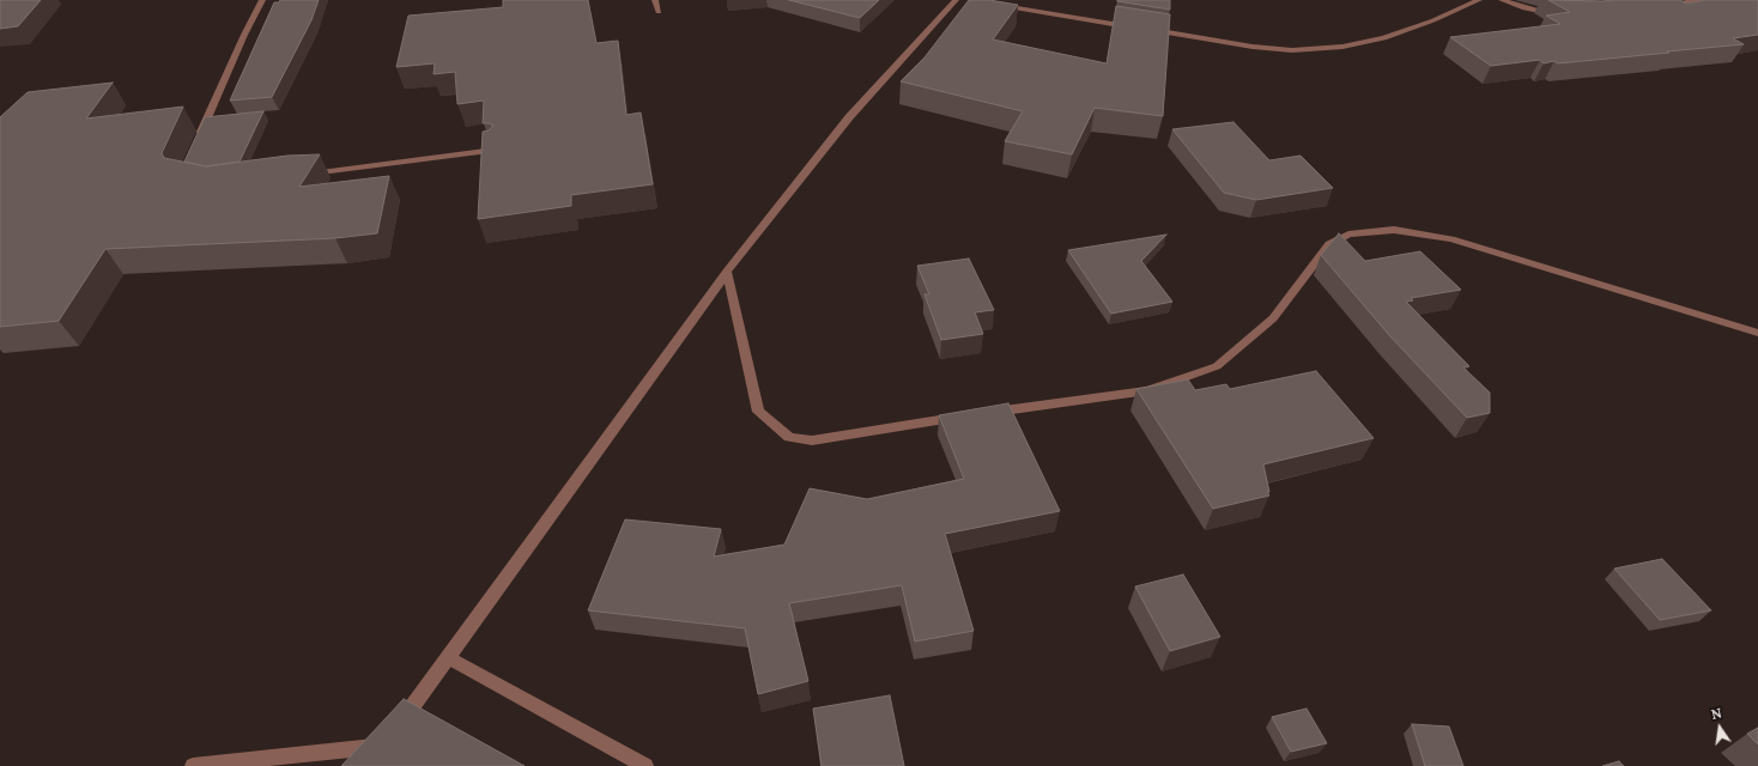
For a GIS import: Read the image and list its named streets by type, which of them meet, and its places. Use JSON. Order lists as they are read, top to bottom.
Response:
{
  "north": "top"
}
